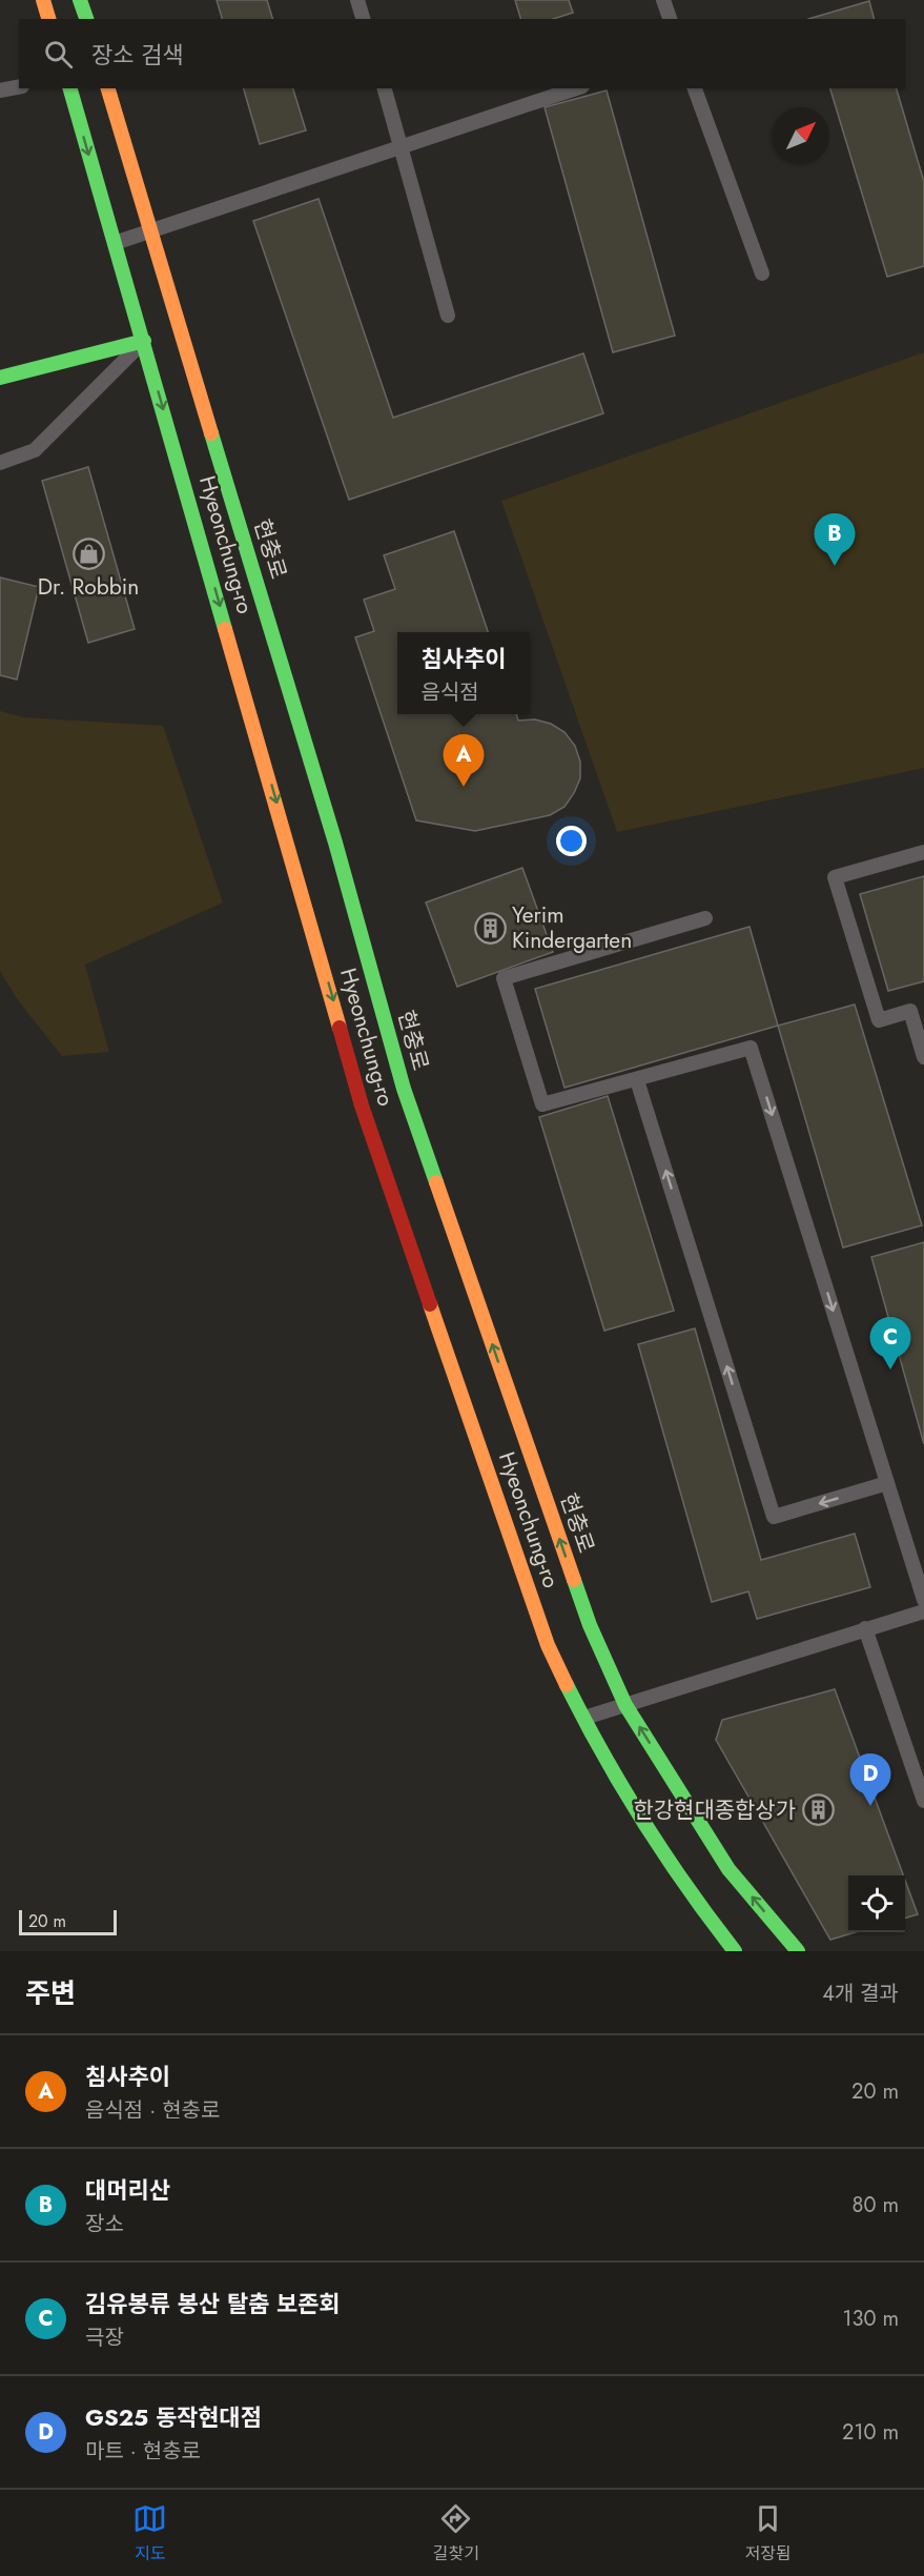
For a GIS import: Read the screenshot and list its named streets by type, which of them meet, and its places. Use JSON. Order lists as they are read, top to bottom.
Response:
{
  "streets": {
    "main road": ["Hyeonchung-ro", "현충로"]
  },
  "one_way": ["Hyeonchung-ro", "현충로"],
  "places": {
    "shop": ["Dr. Robbin"],
    "building": ["Yerim Kindergarten", "한강현대종합상가"]
  },
  "scale_bar": "20 m",
  "north": "top right",
  "page": {
    "search": "장소 검색",
    "pins": [
      "B",
      "A",
      "C",
      "D"
    ],
    "popup": ["침사추이", "음식점"],
    "scale": "20 m",
    "heading": ["주변", "4개 결과"],
    "list": [
      {
        "mark": "A",
        "name": "침사추이",
        "note": "음식점 · 현충로",
        "value": "20 m"
      },
      {
        "mark": "B",
        "name": "대머리산",
        "note": "장소",
        "value": "80 m"
      },
      {
        "mark": "C",
        "name": "김유봉류 봉산 탈춤 보존회",
        "note": "극장",
        "value": "130 m"
      },
      {
        "mark": "D",
        "name": "GS25 동작현대점",
        "note": "마트 · 현충로",
        "value": "210 m"
      }
    ],
    "nav": ["지도", "길찾기", "저장됨"]
  }
}
